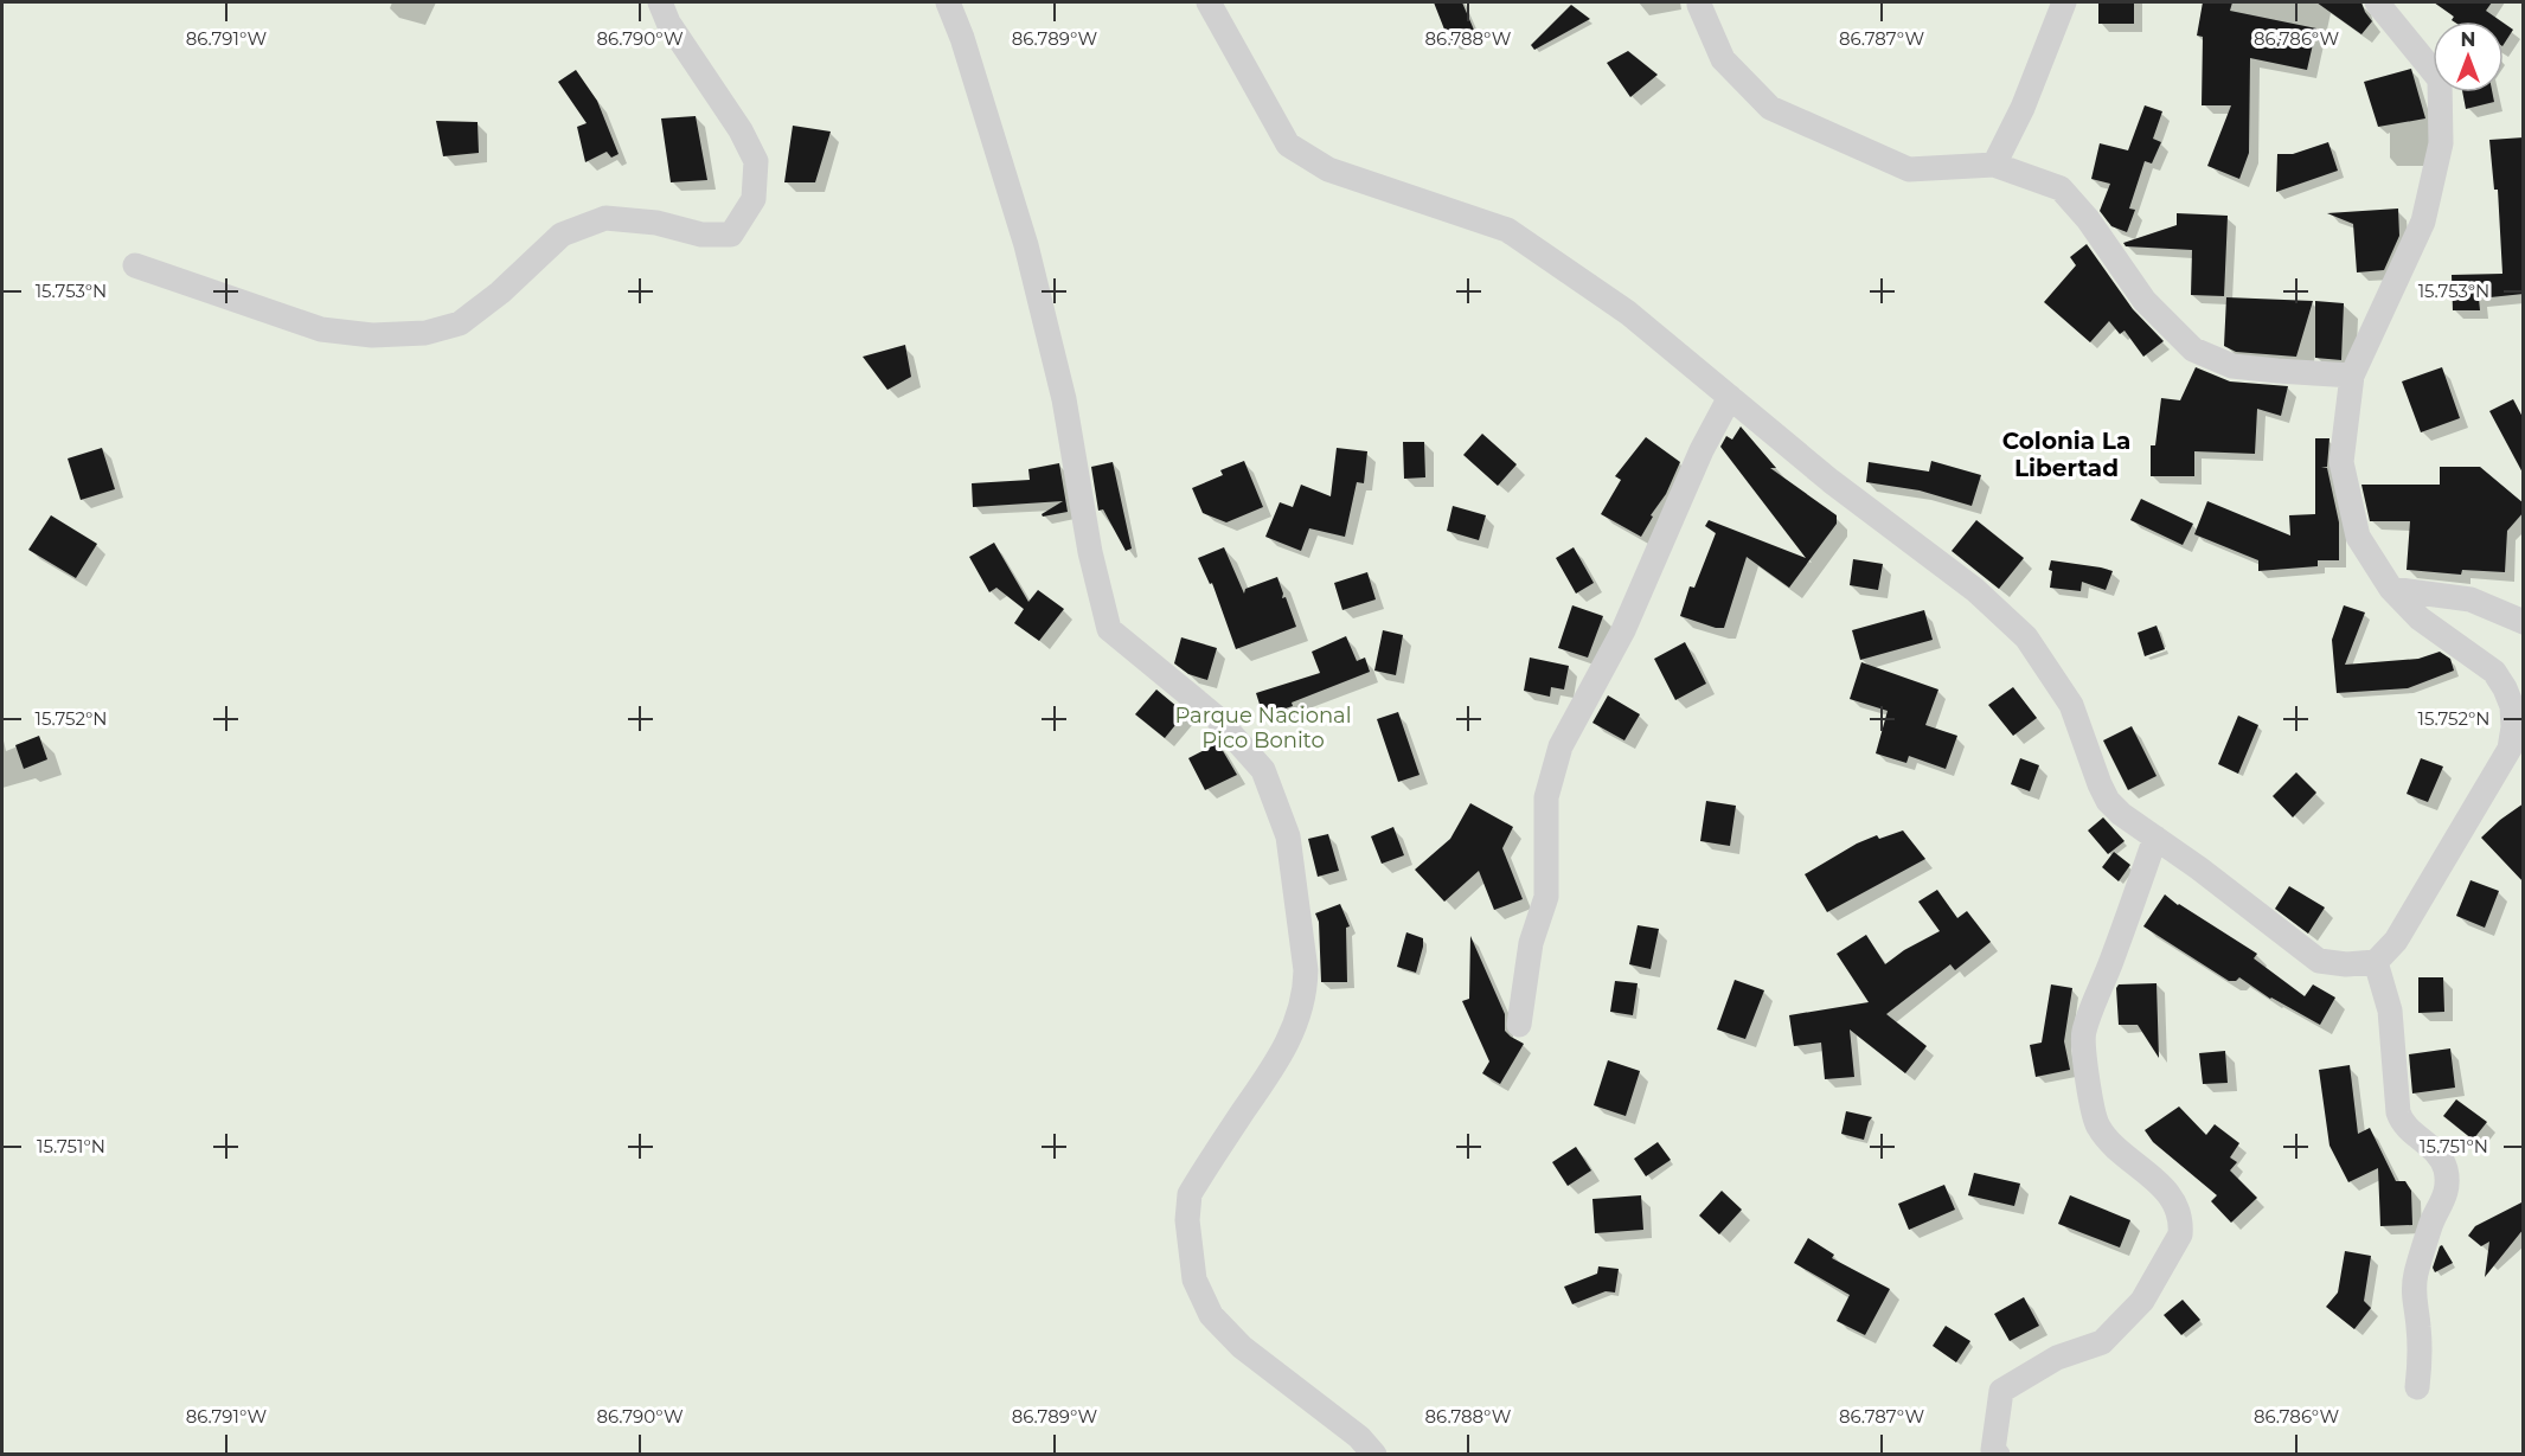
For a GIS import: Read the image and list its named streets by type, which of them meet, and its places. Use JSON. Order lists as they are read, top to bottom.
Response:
{
  "districts": ["Colonia La Libertad"],
  "parks": ["Parque Nacional Pico Bonito"],
  "north": "top",
  "coordinates": [
    "86.791°W",
    "86.790°W",
    "86.789°W",
    "86.788°W",
    "86.787°W",
    "86.786°W",
    "15.753°N",
    "15.752°N",
    "15.751°N"
  ]
}
